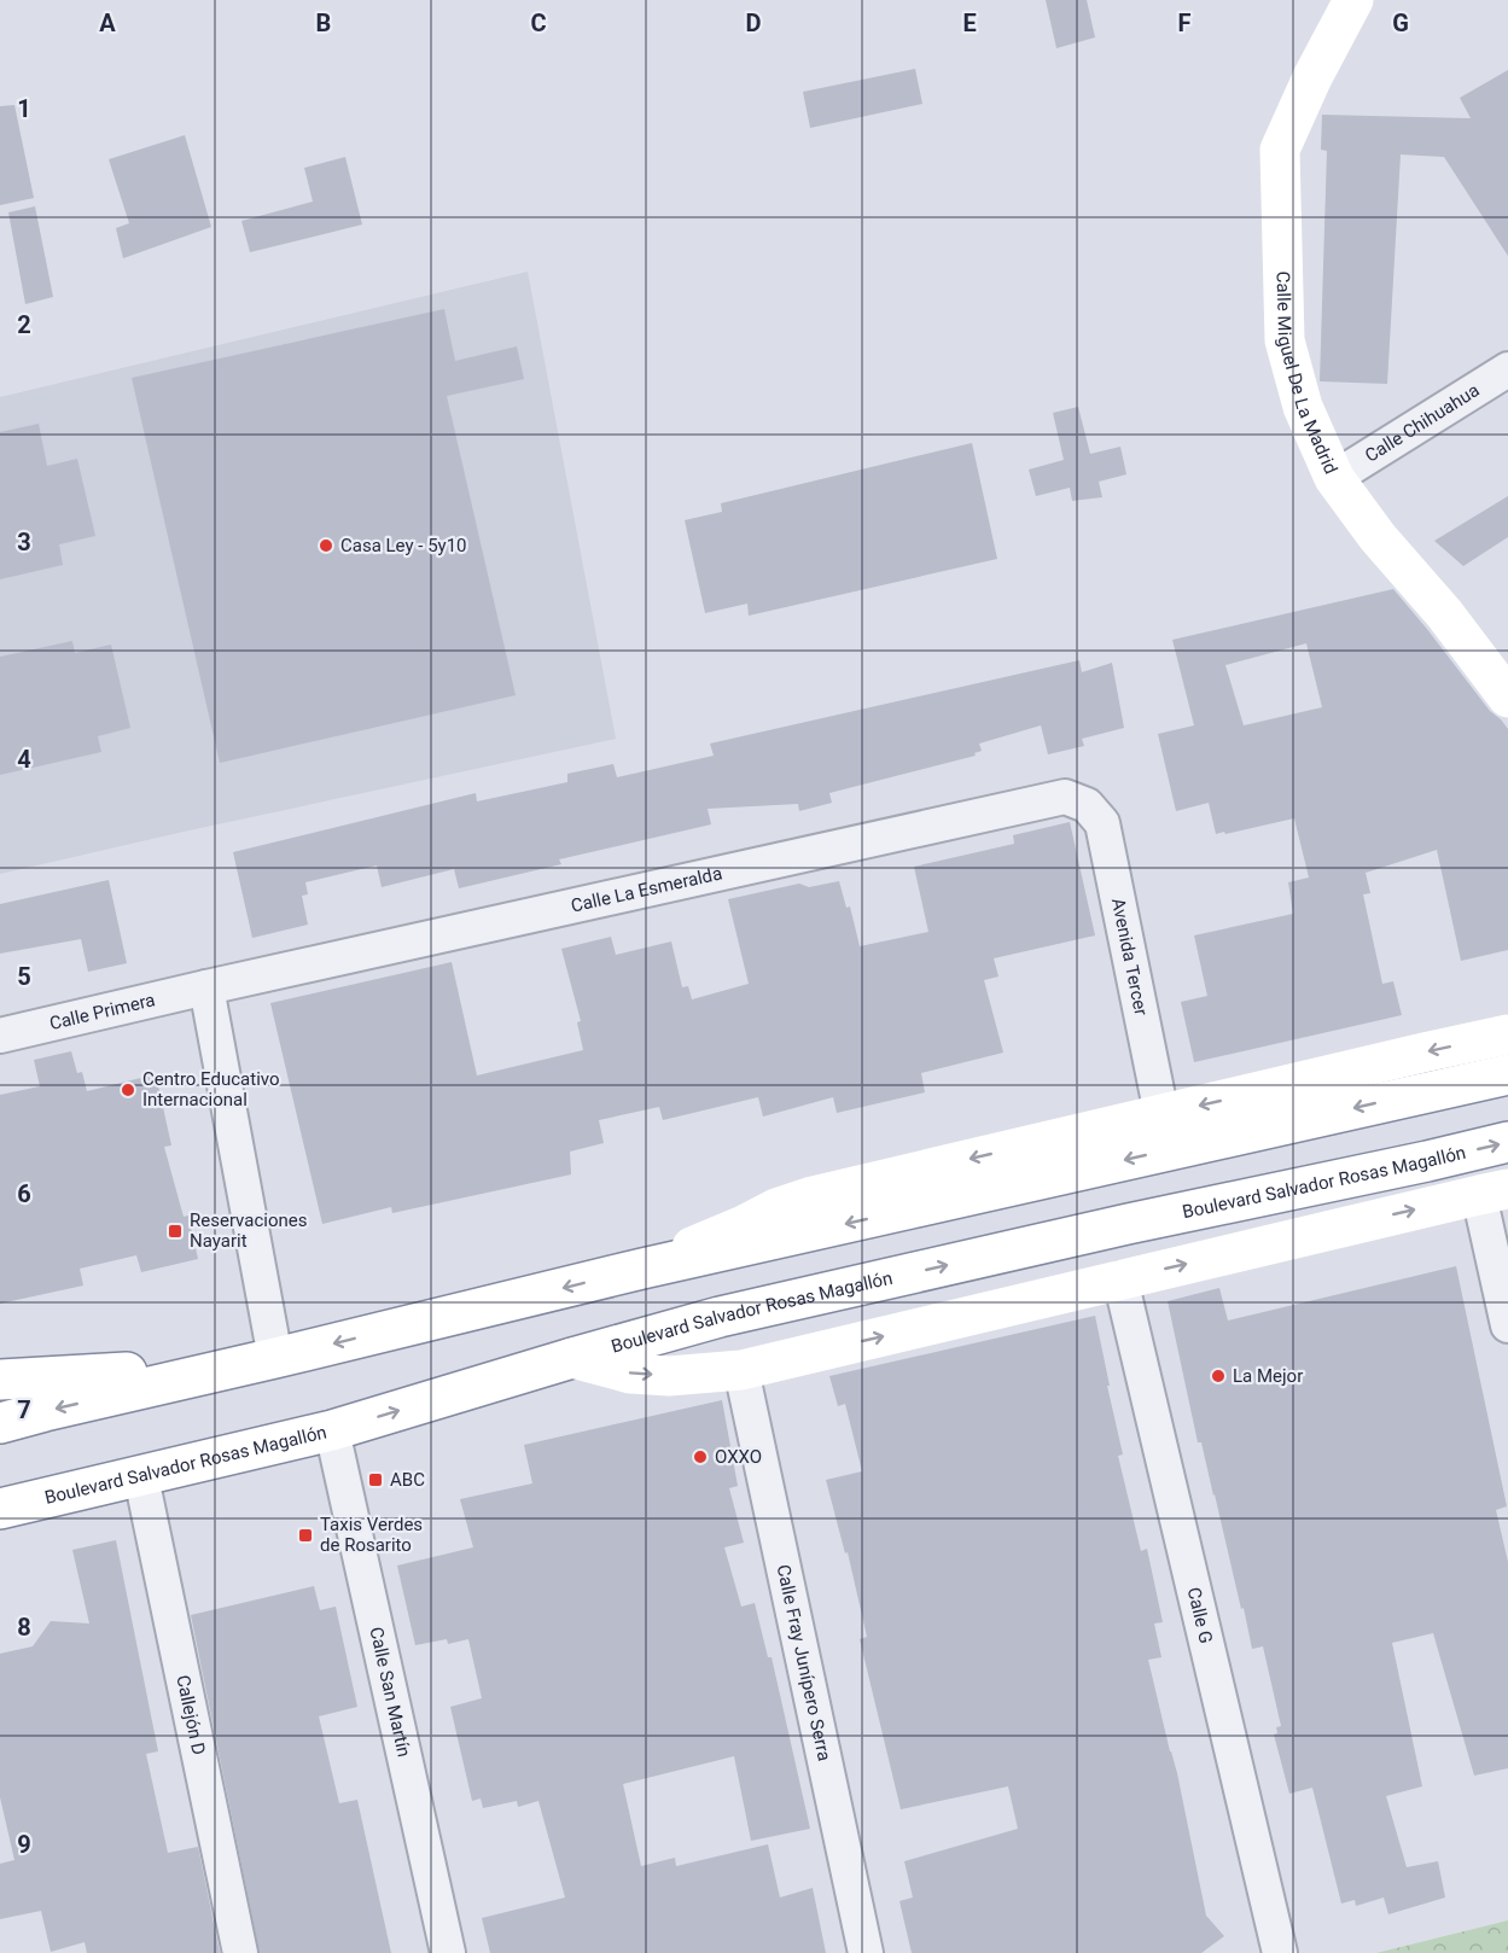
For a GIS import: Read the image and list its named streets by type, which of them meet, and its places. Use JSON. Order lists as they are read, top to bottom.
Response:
{
  "streets": {
    "main road": ["Calle Miguel De La Madrid", "Boulevard Salvador Rosas Magallón"],
    "street": [
      "Calle Chihuahua",
      "Calle La Esmeralda",
      "Avenida Tercer",
      "Calle Primera",
      "Calle G",
      "Calle Fray Junípero Serra",
      "Calle San Martín",
      "Callejón D"
    ]
  },
  "crossings": [
    ["Calle Miguel De La Madrid", "Calle Chihuahua"],
    ["Calle La Esmeralda", "Avenida Tercer"],
    ["Calle La Esmeralda", "Calle Primera"],
    ["Boulevard Salvador Rosas Magallón", "Calle San Martín"],
    ["Boulevard Salvador Rosas Magallón", "Callejón D"]
  ],
  "places": {
    "other": [
      "Casa Ley - 5y10",
      "Centro Educativo Internacional",
      "La Mejor",
      "OXXO"
    ],
    "transit": ["Reservaciones Nayarit", "ABC", "Taxis Verdes de Rosarito"]
  },
  "grid": {
    "columns": [
      "A",
      "B",
      "C",
      "D",
      "E",
      "F",
      "G"
    ],
    "rows": [
      "1",
      "2",
      "3",
      "4",
      "5",
      "6",
      "7",
      "8",
      "9"
    ]
  }
}
